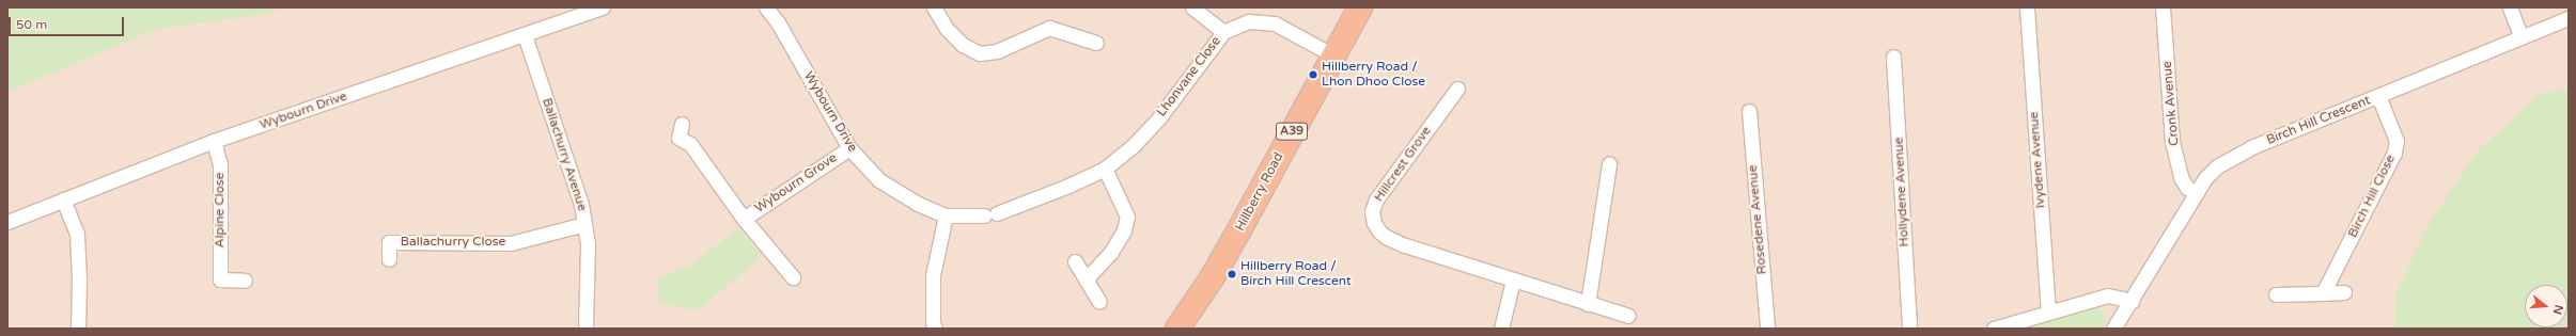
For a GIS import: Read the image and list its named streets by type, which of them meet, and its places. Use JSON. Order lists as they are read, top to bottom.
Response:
{
  "streets": {
    "highway": ["A39", "Hillberry Road"],
    "street": [
      "Lhonvane Close",
      "Cronk Avenue",
      "Wybourn Drive",
      "Birch Hill Crescent",
      "Ballachurry Avenue",
      "Ivydene Avenue",
      "Hillcrest Grove",
      "Wybourn Grove",
      "Hollydene Avenue",
      "Birch Hill Close",
      "Alpine Close",
      "Rosedene Avenue",
      "Ballachurry Close"
    ]
  },
  "crossings": [
    ["Lhonvane Close", "Wybourn Drive"],
    ["Lhonvane Close", "Hillberry Road"],
    ["Cronk Avenue", "Birch Hill Crescent"],
    ["Wybourn Drive", "Ballachurry Avenue"],
    ["Wybourn Drive", "Wybourn Grove"],
    ["Wybourn Drive", "Alpine Close"],
    ["Birch Hill Crescent", "Birch Hill Close"],
    ["Ballachurry Avenue", "Ballachurry Close"]
  ],
  "places": ["Hillberry Road / Lhon Dhoo Close", "Hillberry Road / Birch Hill Crescent"],
  "scale_bar": "50 m",
  "north": "right"
}
